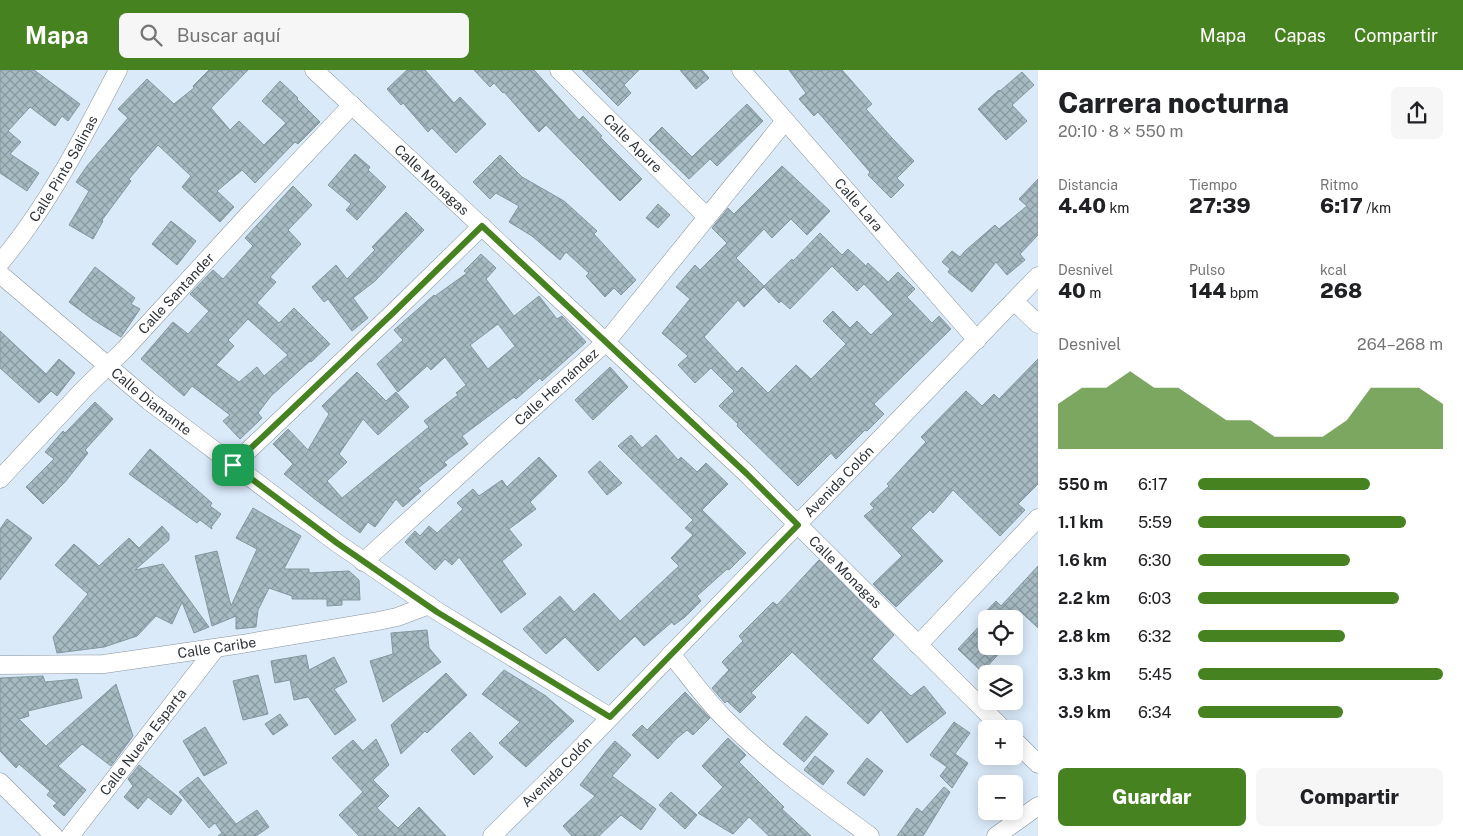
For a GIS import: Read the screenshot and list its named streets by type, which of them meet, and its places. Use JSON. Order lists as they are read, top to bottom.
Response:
{
  "streets": {
    "street": [
      "Calle Apure",
      "Calle Pinto Salinas",
      "Calle Monagas",
      "Calle Lara",
      "Calle Santander",
      "Calle Hernández",
      "Calle Diamante",
      "Avenida Colón",
      "Calle Caribe",
      "Calle Nueva Esparta"
    ]
  },
  "crossings": [
    ["Calle Apure", "Calle Hernández"],
    ["Calle Monagas", "Calle Santander"],
    ["Calle Monagas", "Calle Hernández"],
    ["Calle Monagas", "Avenida Colón"],
    ["Calle Lara", "Calle Hernández"],
    ["Calle Lara", "Avenida Colón"],
    ["Calle Santander", "Calle Diamante"],
    ["Calle Hernández", "Calle Diamante"],
    ["Calle Diamante", "Avenida Colón"],
    ["Calle Diamante", "Calle Caribe"],
    ["Calle Caribe", "Calle Nueva Esparta"]
  ],
  "page": {
    "header": "Mapa",
    "search": "Buscar aquí",
    "nav": ["Mapa", "Capas", "Compartir"],
    "heading": ["Carrera nocturna", "20:10 · 8 × 550 m"],
    "stats": [
      ["Distancia", "4.40 km"],
      ["Tiempo", "27:39"],
      ["Ritmo", "6:17 /km"],
      ["Desnivel", "40 m"],
      ["Pulso", "144 bpm"],
      ["kcal", "268"]
    ],
    "chart": ["Desnivel", "264–268 m"],
    "list": [
      {
        "name": "550 m",
        "note": "6:17"
      },
      {
        "name": "1.1 km",
        "note": "5:59"
      },
      {
        "name": "1.6 km",
        "note": "6:30"
      },
      {
        "name": "2.2 km",
        "note": "6:03"
      },
      {
        "name": "2.8 km",
        "note": "6:32"
      },
      {
        "name": "3.3 km",
        "note": "5:45"
      },
      {
        "name": "3.9 km",
        "note": "6:34"
      }
    ],
    "map_buttons": ["+", "−"],
    "buttons": ["Guardar", "Compartir"]
  }
}
